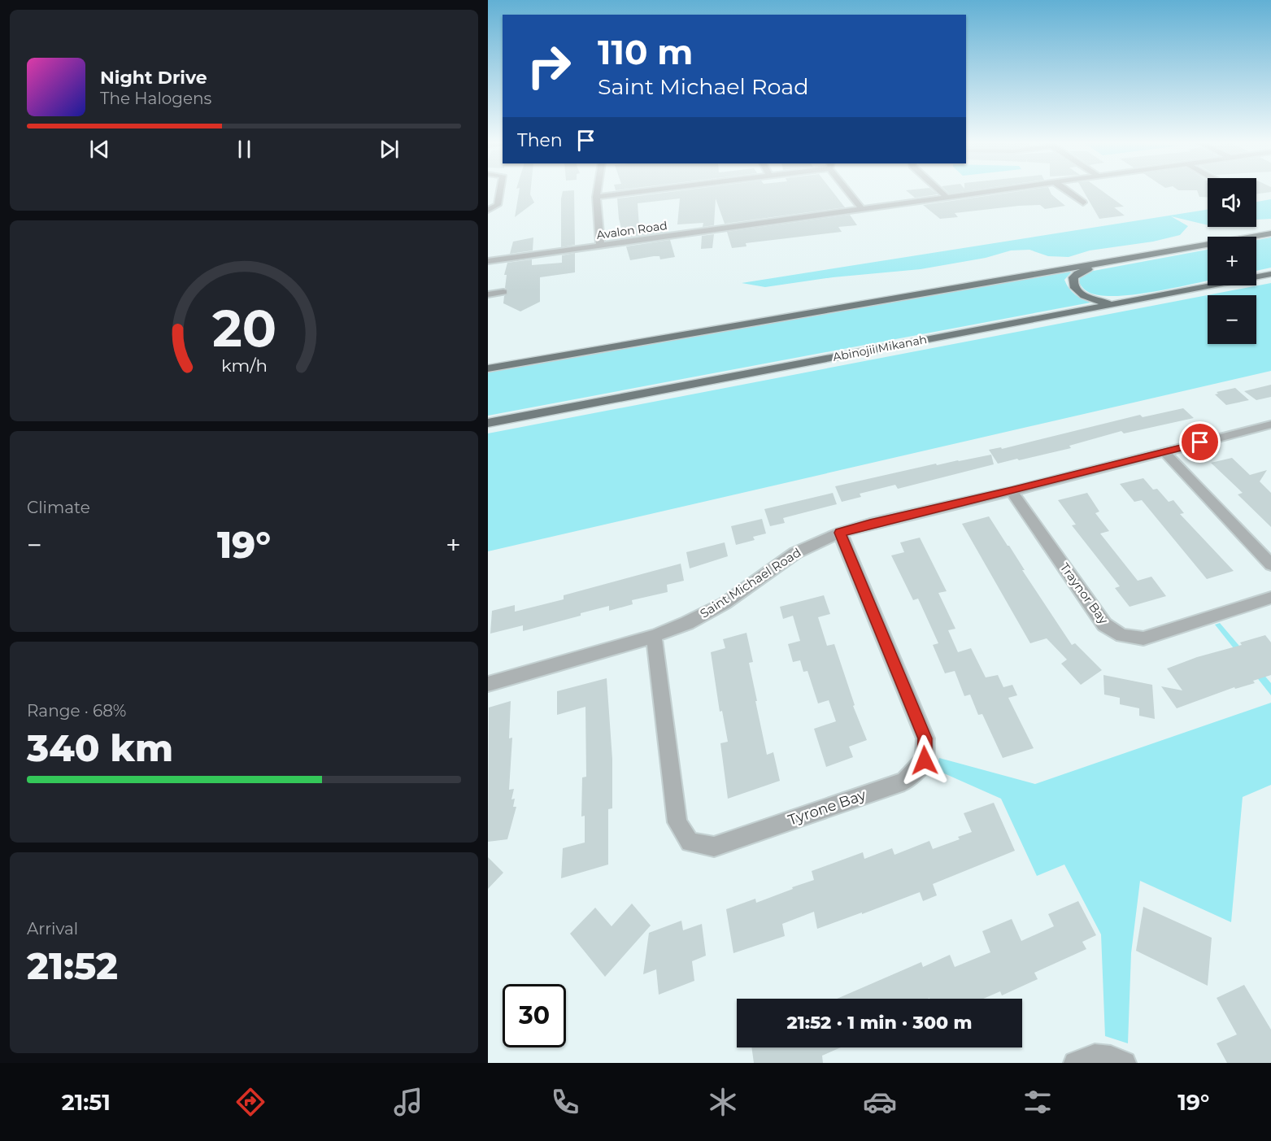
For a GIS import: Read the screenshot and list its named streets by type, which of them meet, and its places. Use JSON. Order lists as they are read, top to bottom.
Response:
{
  "streets": {
    "main road": ["Abinojii Mikanah"],
    "street": [
      "Avalon Road",
      "Saint Michael Road",
      "Traynor Bay",
      "Tyrone Bay"
    ]
  },
  "crossings": [
    ["Saint Michael Road", "Traynor Bay"],
    ["Saint Michael Road", "Tyrone Bay"]
  ],
  "page": {
    "turn": ["110 m", "Saint Michael Road"],
    "song": ["Night Drive", "The Halogens"],
    "then": "Then",
    "map_buttons": ["+", "−"],
    "tile": [
      "Climate",
      ["Range · 68%", "340 km"],
      ["Arrival", "21:52"]
    ],
    "heat": ["−", "19°", "+"],
    "limit": "30",
    "trip": "21:52 · 1 min · 300 m",
    "tabs": ["21:51", "19°"],
    "gauge": ["20", "km/h"]
  }
}
